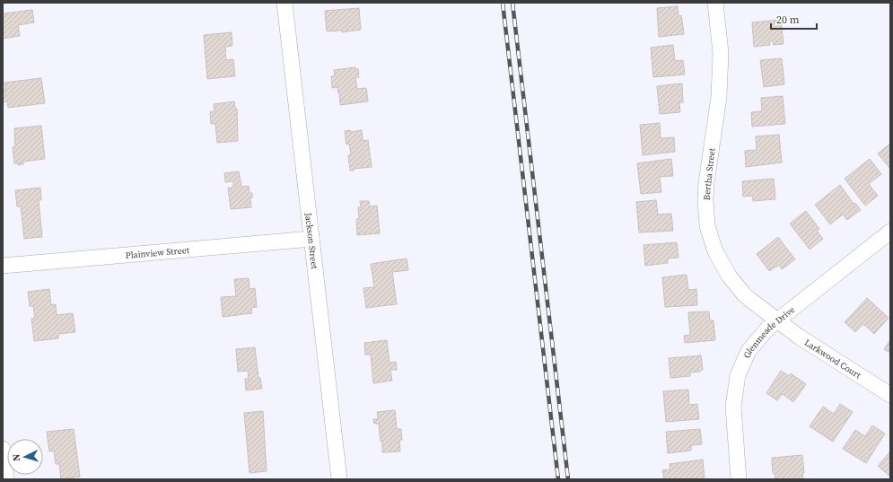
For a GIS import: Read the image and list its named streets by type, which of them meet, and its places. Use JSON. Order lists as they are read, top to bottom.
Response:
{
  "streets": {
    "street": [
      "Bertha Street",
      "Jackson Street",
      "Plainview Street",
      "Glenmeade Drive",
      "Larkwood Court"
    ]
  },
  "crossings": [
    ["Bertha Street", "Glenmeade Drive"],
    ["Bertha Street", "Larkwood Court"],
    ["Jackson Street", "Plainview Street"],
    ["Glenmeade Drive", "Larkwood Court"]
  ],
  "scale_bar": "20 m",
  "north": "left"
}
